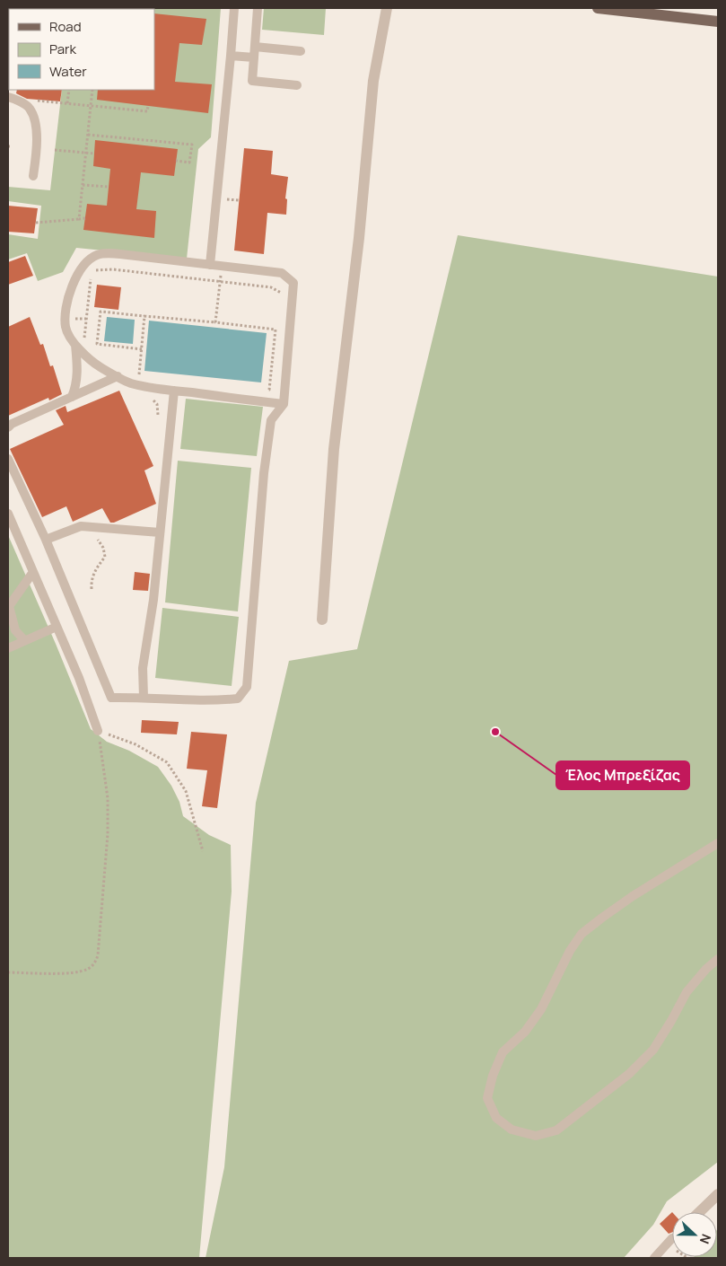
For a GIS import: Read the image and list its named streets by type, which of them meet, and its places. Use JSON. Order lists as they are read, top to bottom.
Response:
{
  "places": ["Έλος Μπρεξίζας"],
  "legend": ["Road", "Park", "Water"],
  "north": "right"
}
